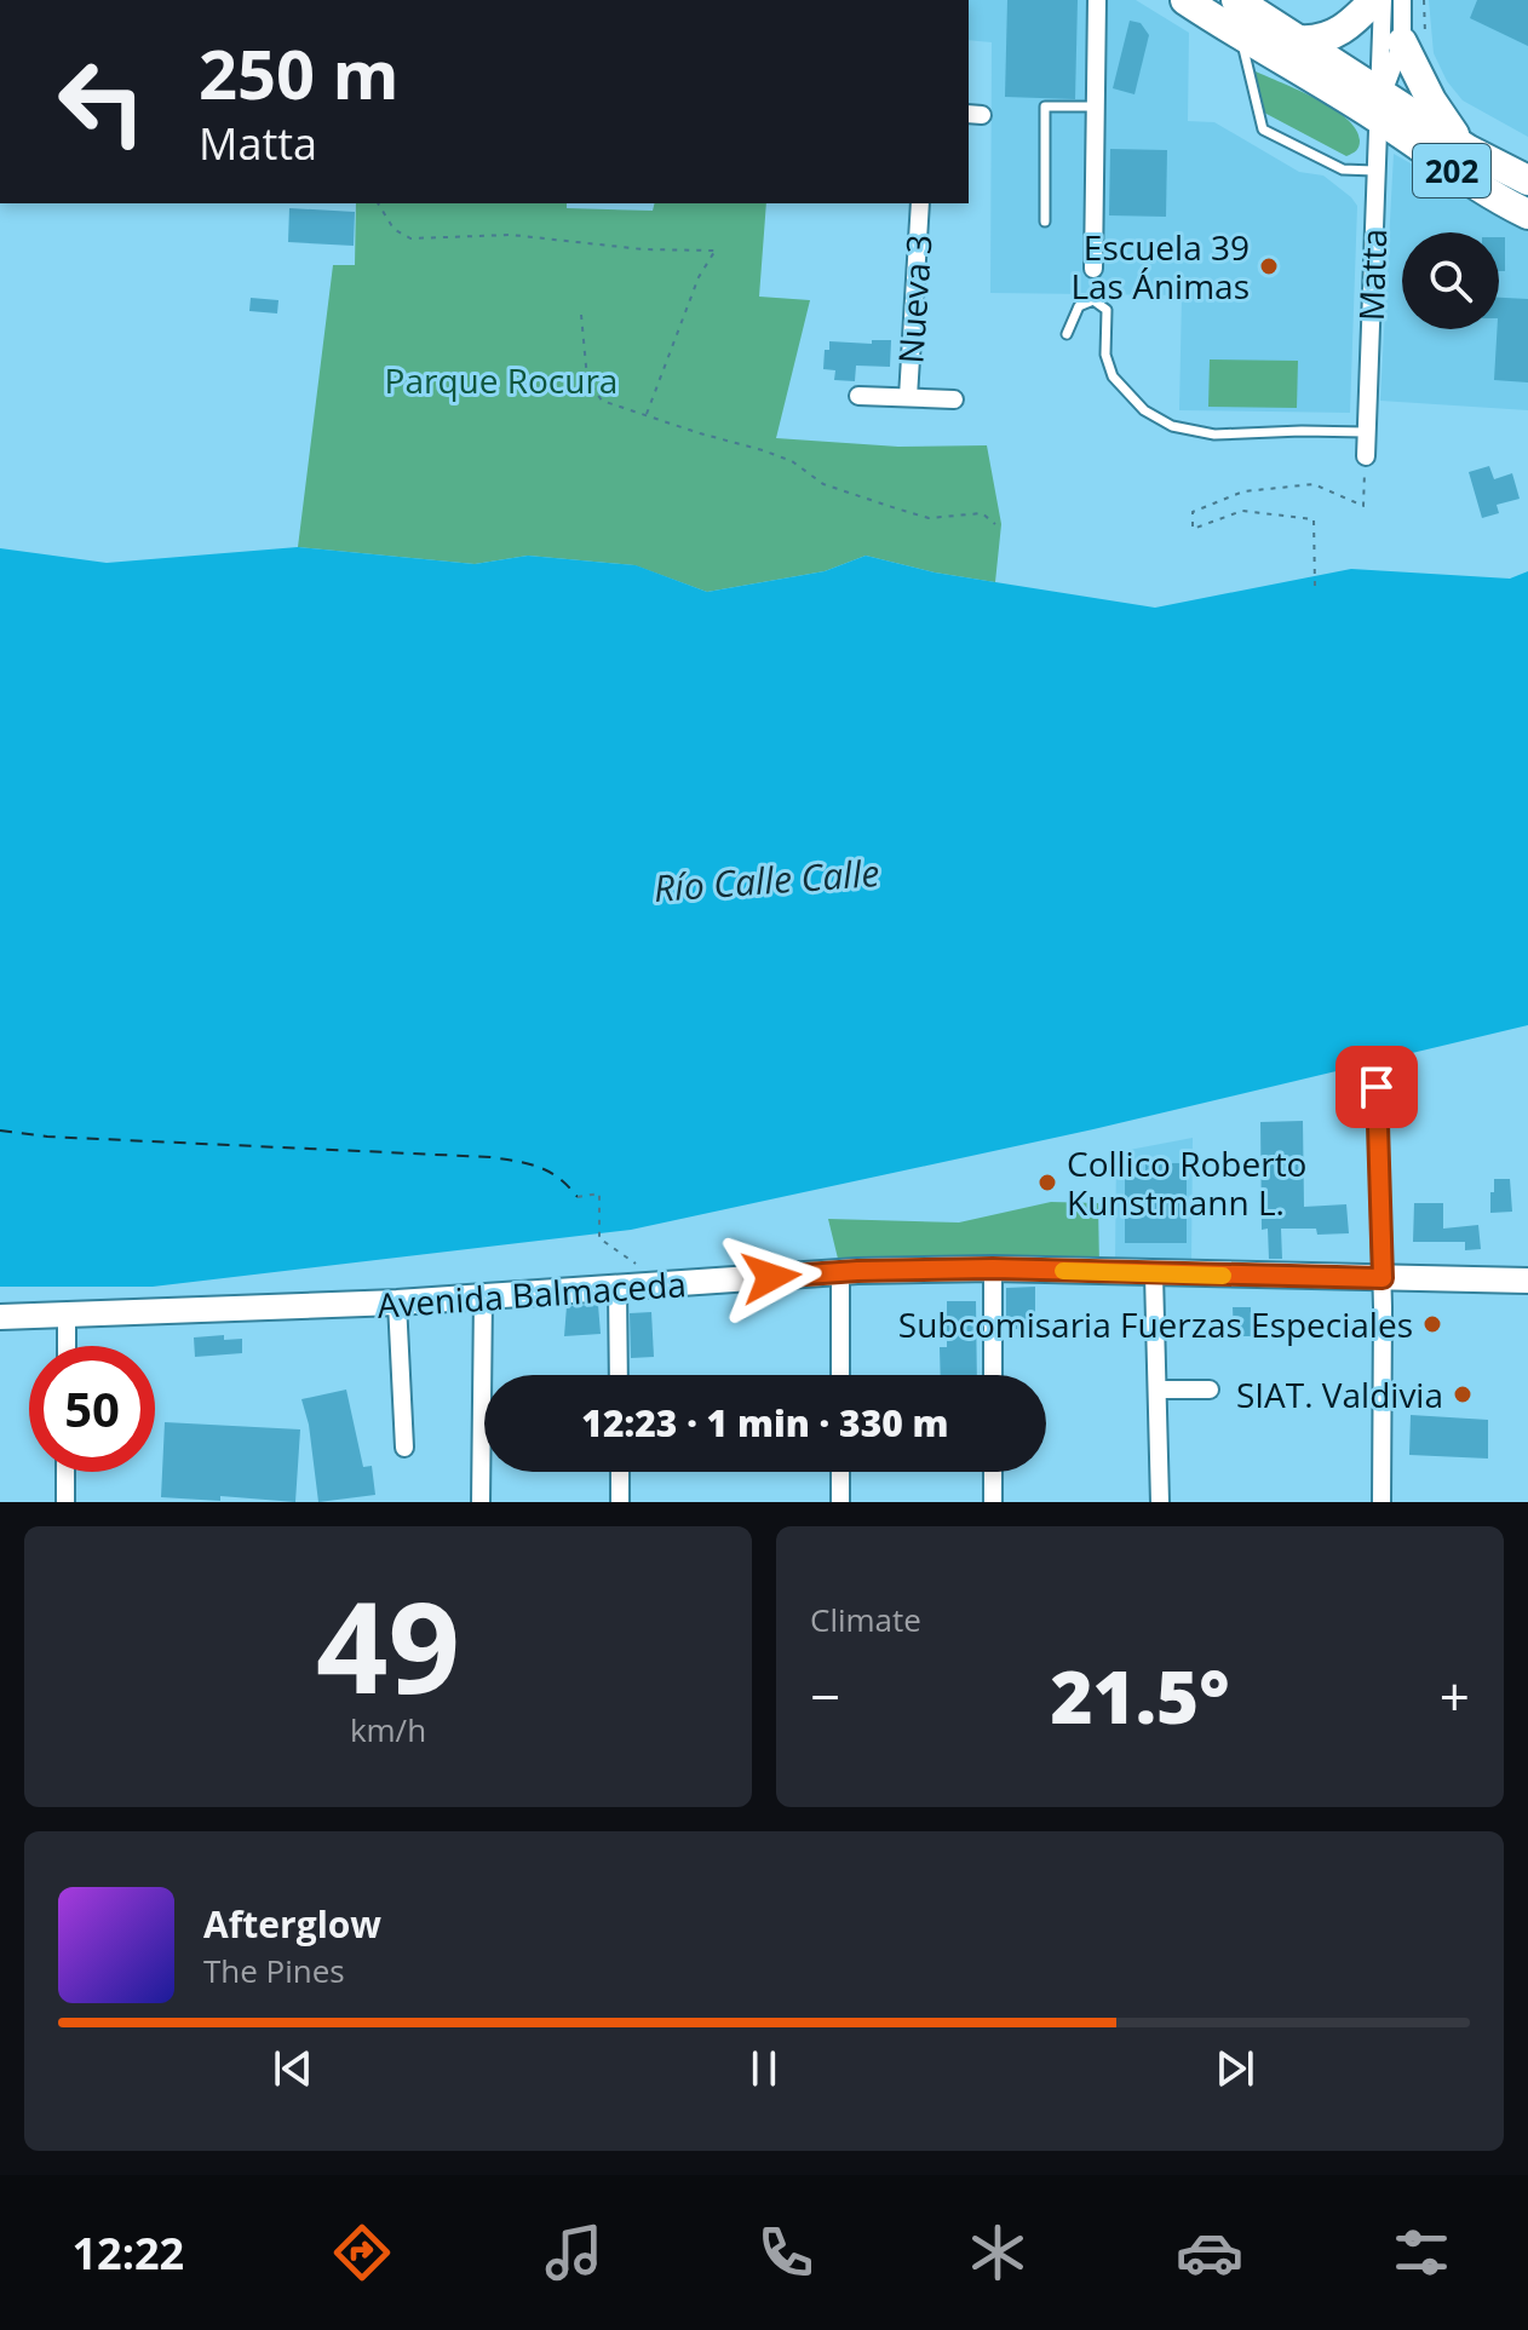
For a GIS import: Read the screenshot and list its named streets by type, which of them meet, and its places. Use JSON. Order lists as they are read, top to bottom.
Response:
{
  "streets": {
    "highway": ["202"],
    "main road": ["Avenida Balmaceda"],
    "street": ["Matta", "Nueva 3"]
  },
  "crossings": [
    ["202", "Matta"]
  ],
  "water": ["Río Calle Calle"],
  "parks": ["Parque Rocura"],
  "places": [
    "Escuela 39 Las Ánimas",
    "Collico Roberto Kunstmann L.",
    "Subcomisaria Fuerzas Especiales",
    "SIAT. Valdivia"
  ],
  "page": {
    "turn": ["250 m", "Matta"],
    "limit": "50",
    "trip": "12:23 · 1 min · 330 m",
    "tile": [
      ["49", "km/h"],
      "Climate"
    ],
    "heat": ["−", "21.5°", "+"],
    "song": ["Afterglow", "The Pines"],
    "tabs": "12:22"
  }
}
